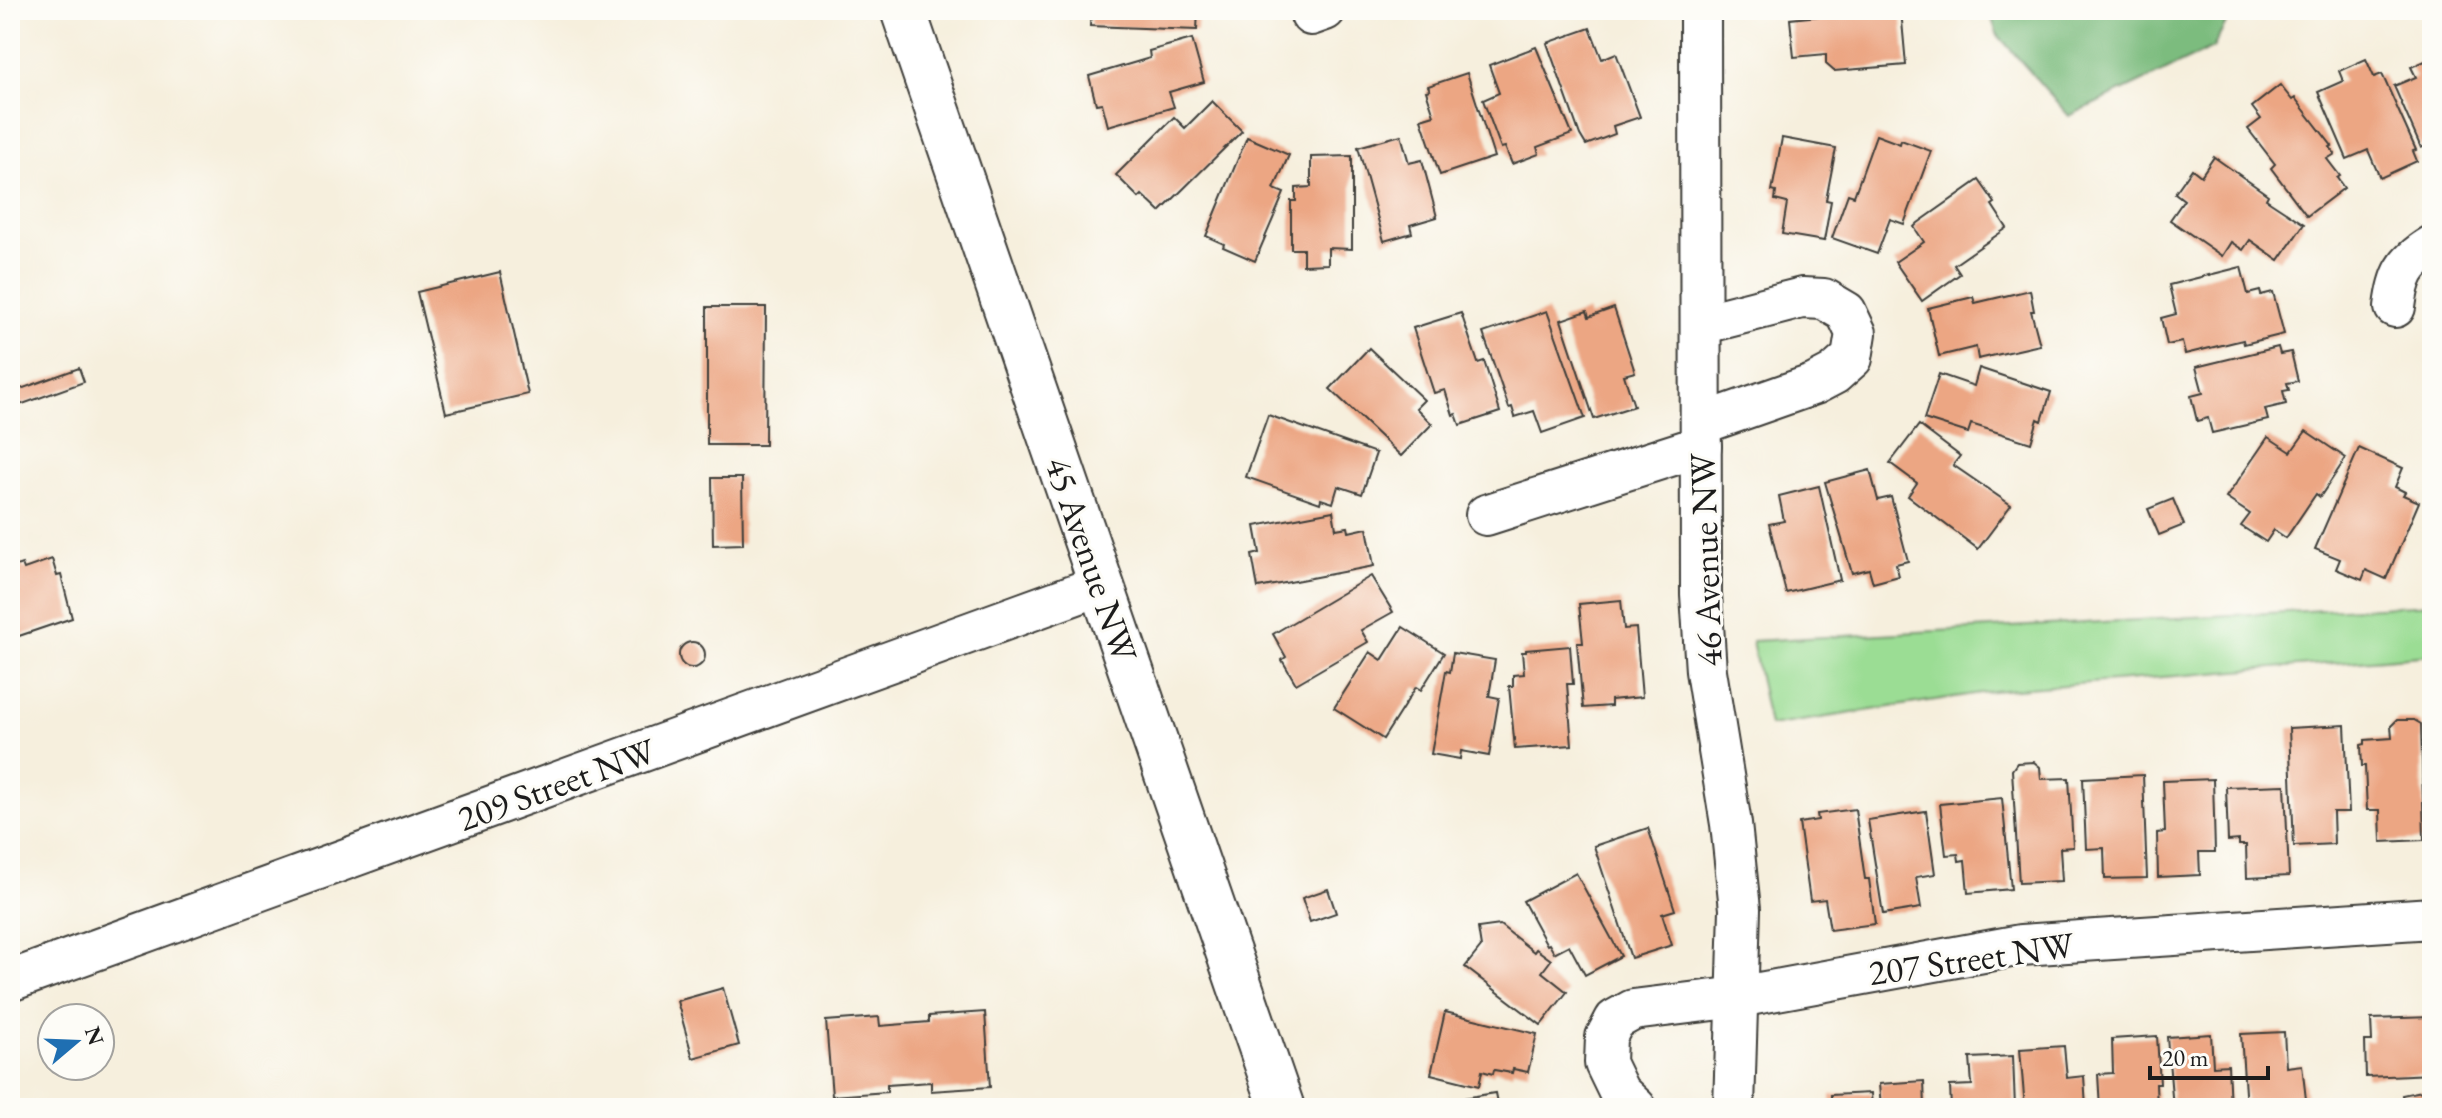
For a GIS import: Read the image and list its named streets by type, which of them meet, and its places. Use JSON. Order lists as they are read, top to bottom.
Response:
{
  "streets": {
    "street": [
      "45 Avenue NW",
      "46 Avenue NW",
      "209 Street NW",
      "207 Street NW"
    ]
  },
  "crossings": [
    ["45 Avenue NW", "209 Street NW"],
    ["46 Avenue NW", "207 Street NW"]
  ],
  "scale_bar": "20 m",
  "north": "right"
}
